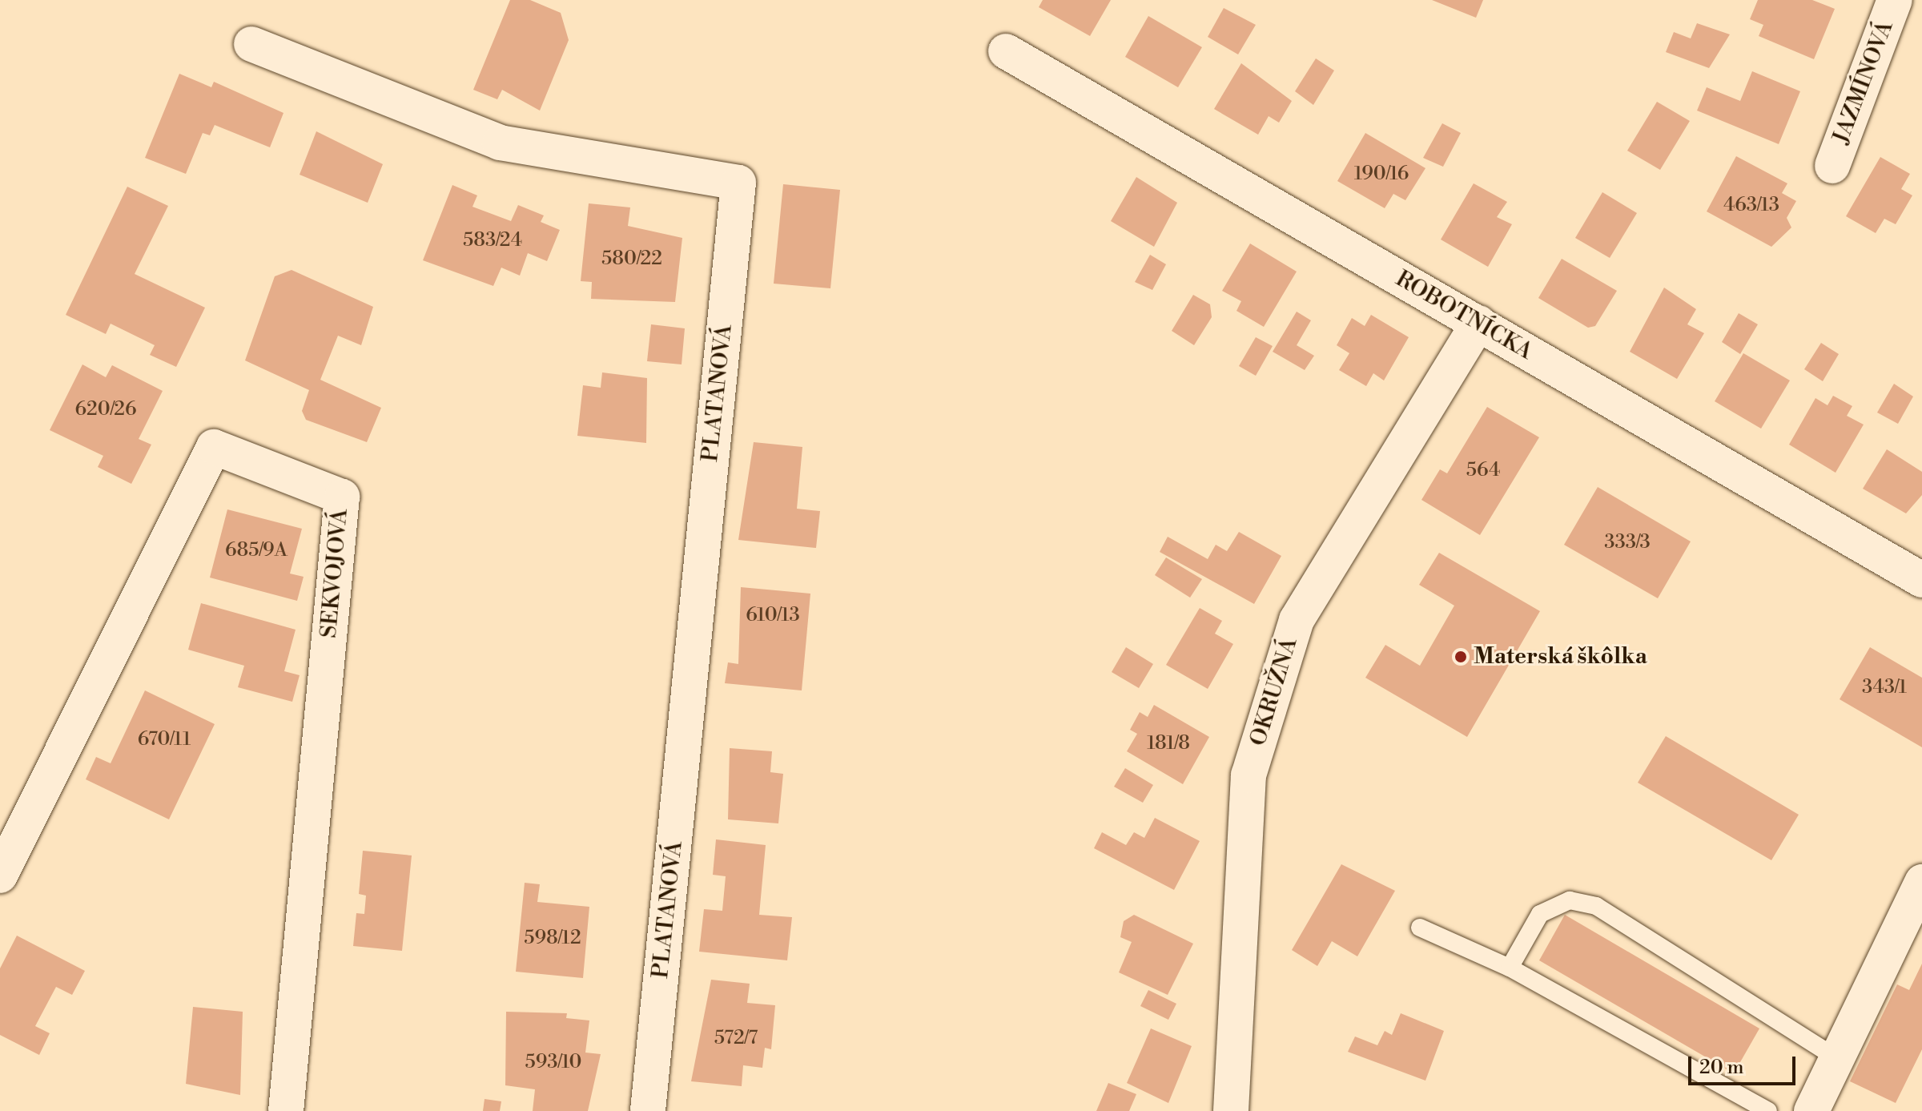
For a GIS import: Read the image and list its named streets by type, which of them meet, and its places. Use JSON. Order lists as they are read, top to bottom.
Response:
{
  "streets": {
    "street": [
      "JAZMÍNOVÁ",
      "ROBOTNÍCKA",
      "PLATANOVÁ",
      "SEKVOJOVÁ",
      "OKRUŽNÁ"
    ]
  },
  "crossings": [
    ["ROBOTNÍCKA", "OKRUŽNÁ"]
  ],
  "places": ["Materská škôlka"],
  "house_numbers": [
    "190/16",
    "463/13",
    "583/24",
    "580/22",
    "620/26",
    "564",
    "333/3",
    "685/9A",
    "610/13",
    "343/1",
    "670/11",
    "181/8",
    "598/12",
    "572/7",
    "593/10"
  ],
  "scale_bar": "20 m"
}
